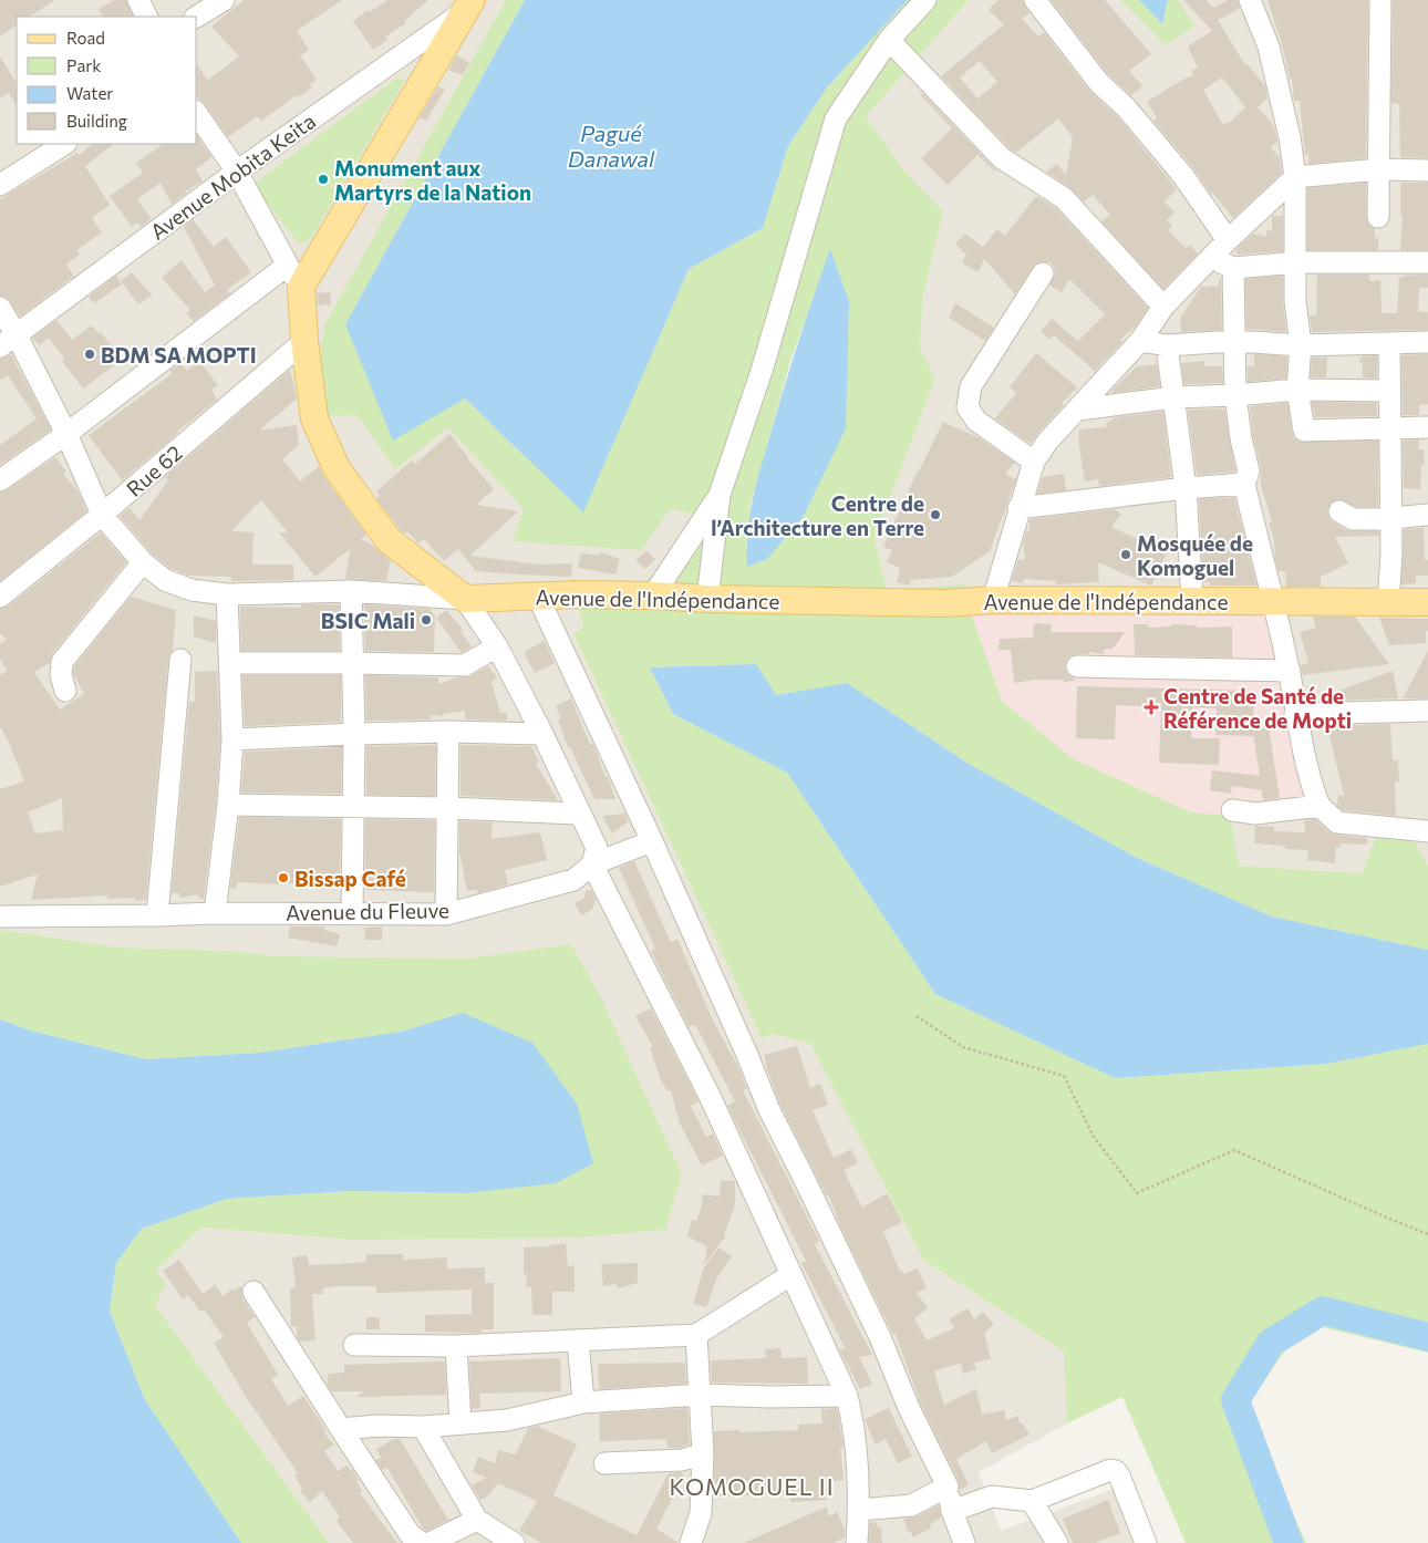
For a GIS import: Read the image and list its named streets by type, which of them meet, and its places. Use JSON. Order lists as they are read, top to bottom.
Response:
{
  "streets": {
    "main road": ["Avenue de l'Indépendance"],
    "street": ["Avenue Mobita Keita", "Rue 62", "Avenue du Fleuve"]
  },
  "districts": ["KOMOGUEL II"],
  "water": ["Pagué Danawal"],
  "places": {
    "other": [
      "Monument aux Martyrs de la Nation",
      "BDM SA MOPTI",
      "Centre de l’Architecture en Terre",
      "Mosquée de Komoguel",
      "BSIC Mali",
      "Bissap Café"
    ],
    "health": ["Centre de Santé de Référence de Mopti"]
  },
  "legend": [
    "Road",
    "Park",
    "Water",
    "Building"
  ]
}
